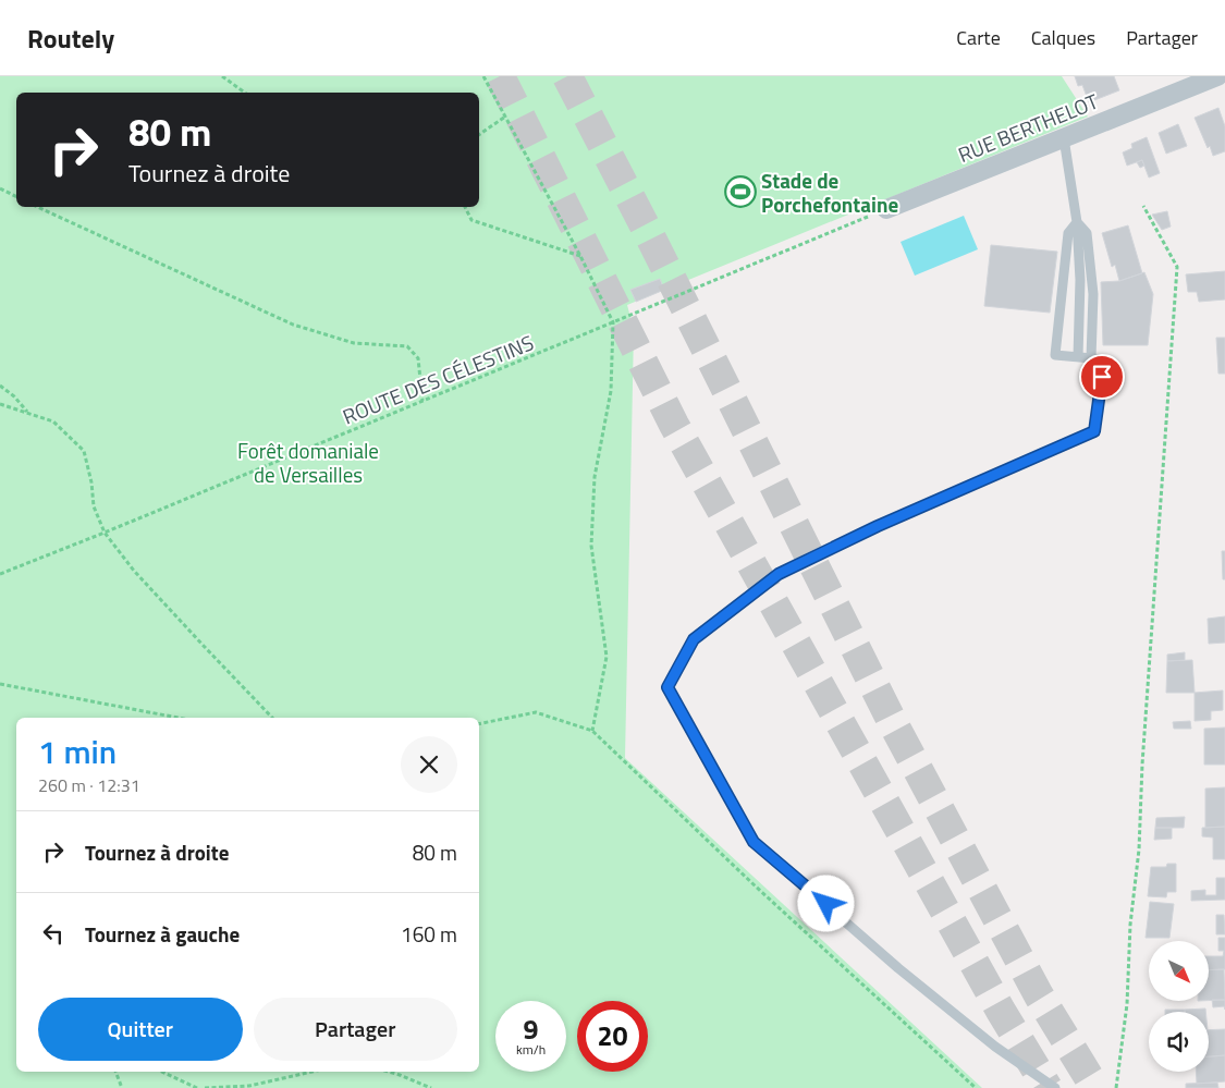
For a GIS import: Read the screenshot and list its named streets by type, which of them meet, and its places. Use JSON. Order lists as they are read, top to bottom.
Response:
{
  "streets": {
    "street": ["RUE BERTHELOT"],
    "path": ["ROUTE DES CÉLESTINS"]
  },
  "crossings": [
    ["RUE BERTHELOT", "ROUTE DES CÉLESTINS"]
  ],
  "parks": ["Forêt domaniale de Versailles"],
  "places": {
    "sports": ["Stade de Porchefontaine"]
  },
  "north": "bottom right",
  "page": {
    "header": "Routely",
    "nav": ["Carte", "Calques", "Partager"],
    "turn": ["80 m", "Tournez à droite"],
    "heading": ["1 min", "260 m · 12:31"],
    "list": [
      {
        "name": "Tournez à droite",
        "value": "80 m"
      },
      {
        "name": "Tournez à gauche",
        "value": "160 m"
      }
    ],
    "buttons": ["Quitter", "Partager"],
    "speed": "9 km/h",
    "limit": "20"
  }
}
